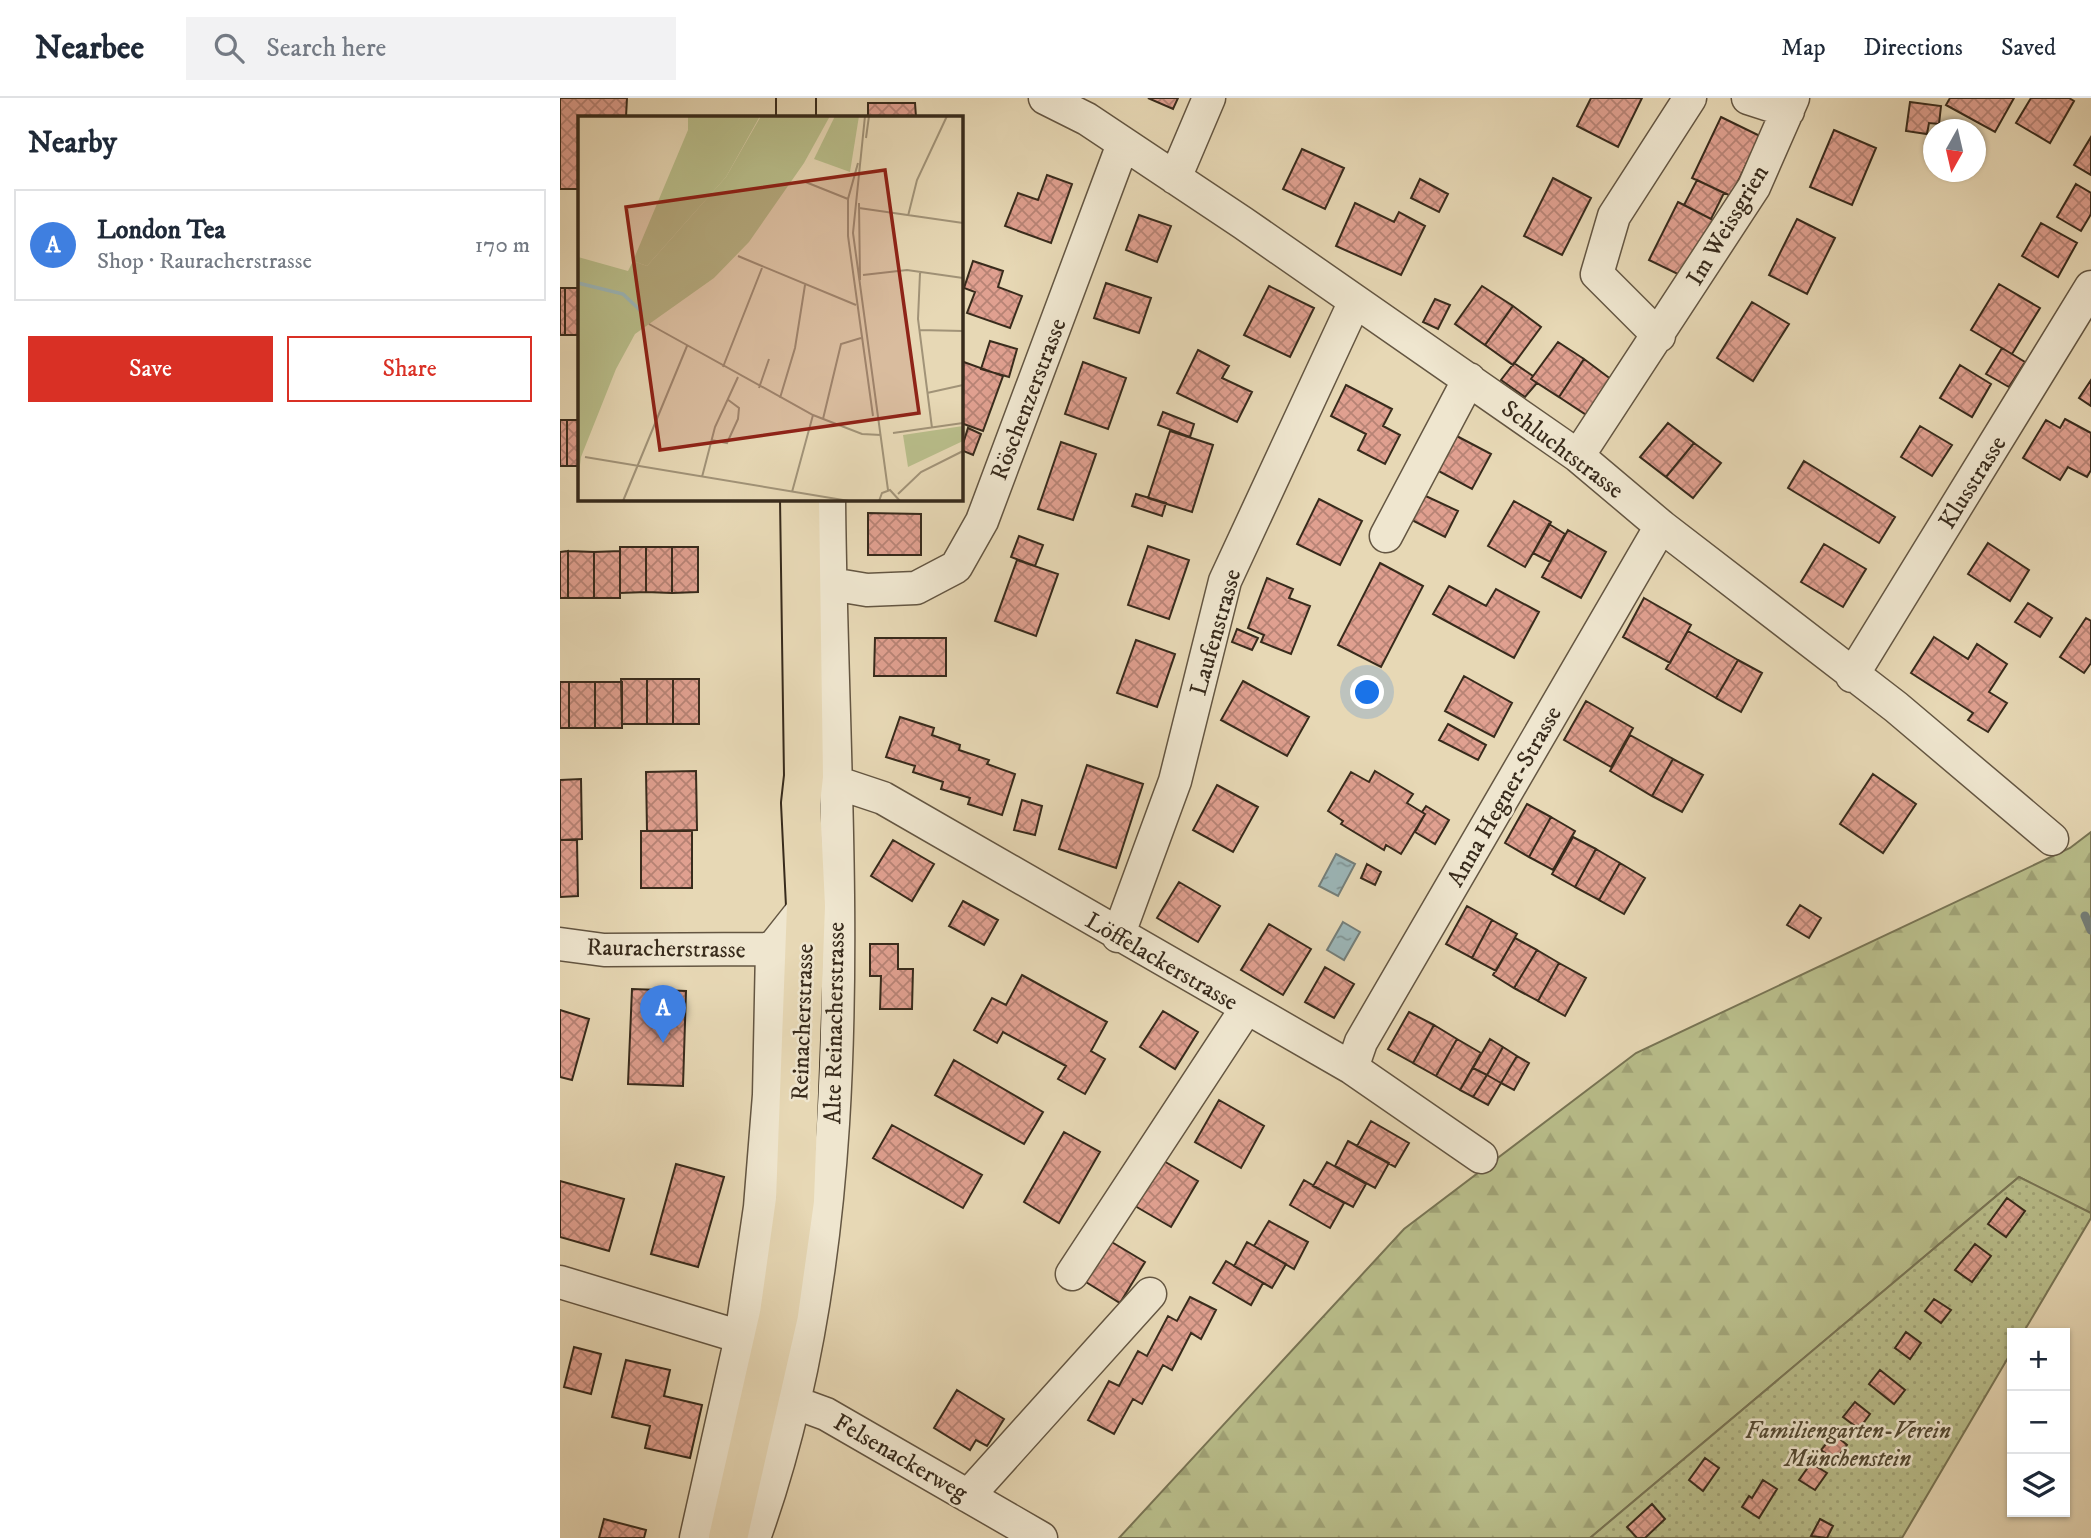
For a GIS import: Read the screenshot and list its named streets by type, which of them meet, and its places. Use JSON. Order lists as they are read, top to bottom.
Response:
{
  "streets": {
    "main road": ["Reinacherstrasse"],
    "street": [
      "Im Weissgrien",
      "Röschenzerstrasse",
      "Schluchtstrasse",
      "Klusstrasse",
      "Laufenstrasse",
      "Anna Hegner-Strasse",
      "Rauracherstrasse",
      "Löffelackerstrasse",
      "Alte Reinacherstrasse",
      "Felsenackerweg"
    ]
  },
  "crossings": [
    ["Im Weissgrien", "Schluchtstrasse"],
    ["Röschenzerstrasse", "Schluchtstrasse"],
    ["Röschenzerstrasse", "Alte Reinacherstrasse"],
    ["Schluchtstrasse", "Klusstrasse"],
    ["Schluchtstrasse", "Laufenstrasse"],
    ["Schluchtstrasse", "Anna Hegner-Strasse"],
    ["Laufenstrasse", "Löffelackerstrasse"],
    ["Anna Hegner-Strasse", "Löffelackerstrasse"],
    ["Rauracherstrasse", "Alte Reinacherstrasse"],
    ["Löffelackerstrasse", "Alte Reinacherstrasse"],
    ["Reinacherstrasse", "Alte Reinacherstrasse"],
    ["Alte Reinacherstrasse", "Felsenackerweg"]
  ],
  "parks": ["Familiengarten-Verein Münchenstein"],
  "north": "bottom",
  "page": {
    "header": "Nearbee",
    "search": "Search here",
    "nav": ["Map", "Directions", "Saved"],
    "heading": "Nearby",
    "list": [
      {
        "mark": "A",
        "name": "London Tea",
        "note": "Shop · Rauracherstrasse",
        "value": "170 m"
      }
    ],
    "buttons": ["Save", "Share"],
    "pins": "A",
    "map_buttons": ["+", "−"]
  }
}
